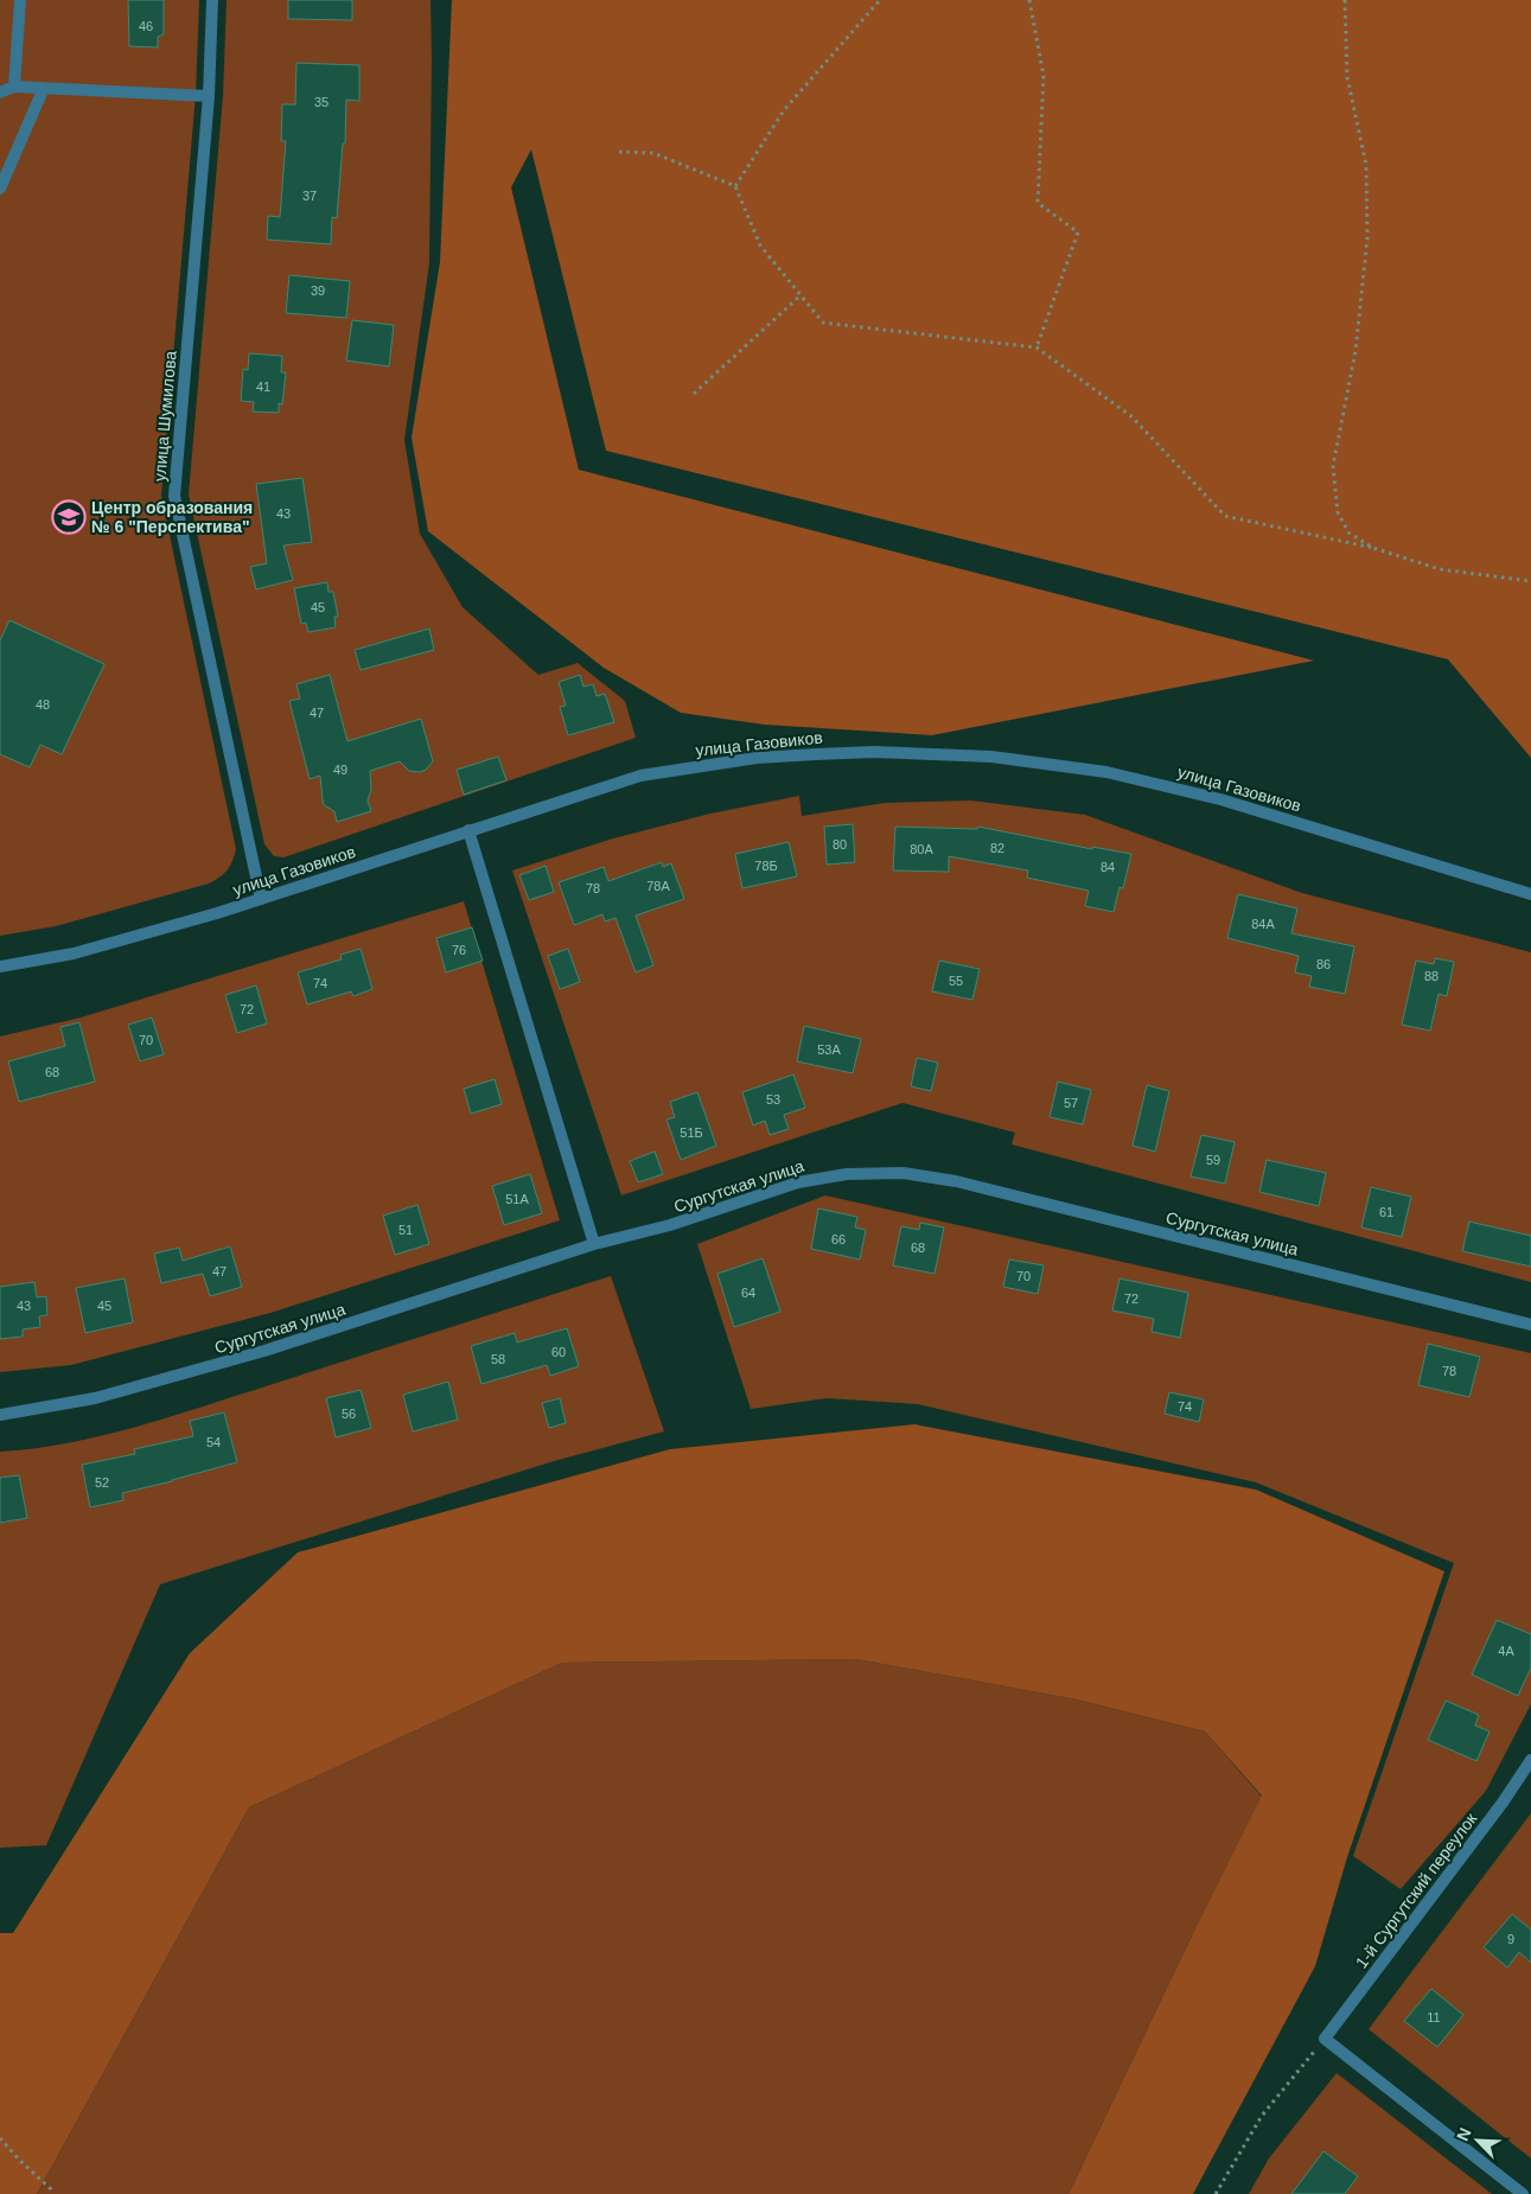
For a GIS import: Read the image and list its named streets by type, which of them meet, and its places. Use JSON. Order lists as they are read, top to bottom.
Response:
{
  "streets": {
    "street": [
      "улица Шумилова",
      "улица Газовиков",
      "Сургутская улица",
      "1-й Сургутский переулок"
    ]
  },
  "crossings": [
    ["улица Шумилова", "улица Газовиков"]
  ],
  "places": {
    "school or university": ["Центр образования № 6 \"Перспектива\""]
  },
  "house_numbers": [
    "46",
    "35",
    "37",
    "39",
    "41",
    "43",
    "45",
    "48",
    "47",
    "49",
    "80",
    "82",
    "80А",
    "78Б",
    "84",
    "78А",
    "78",
    "84А",
    "76",
    "86",
    "88",
    "55",
    "74",
    "72",
    "70",
    "53А",
    "68",
    "53",
    "57",
    "51Б",
    "59",
    "51А",
    "61",
    "51",
    "66",
    "68",
    "47",
    "70",
    "64",
    "72",
    "43",
    "45",
    "60",
    "58",
    "78",
    "74",
    "56",
    "54",
    "52",
    "4А",
    "9",
    "11"
  ],
  "north": "top left"
}
